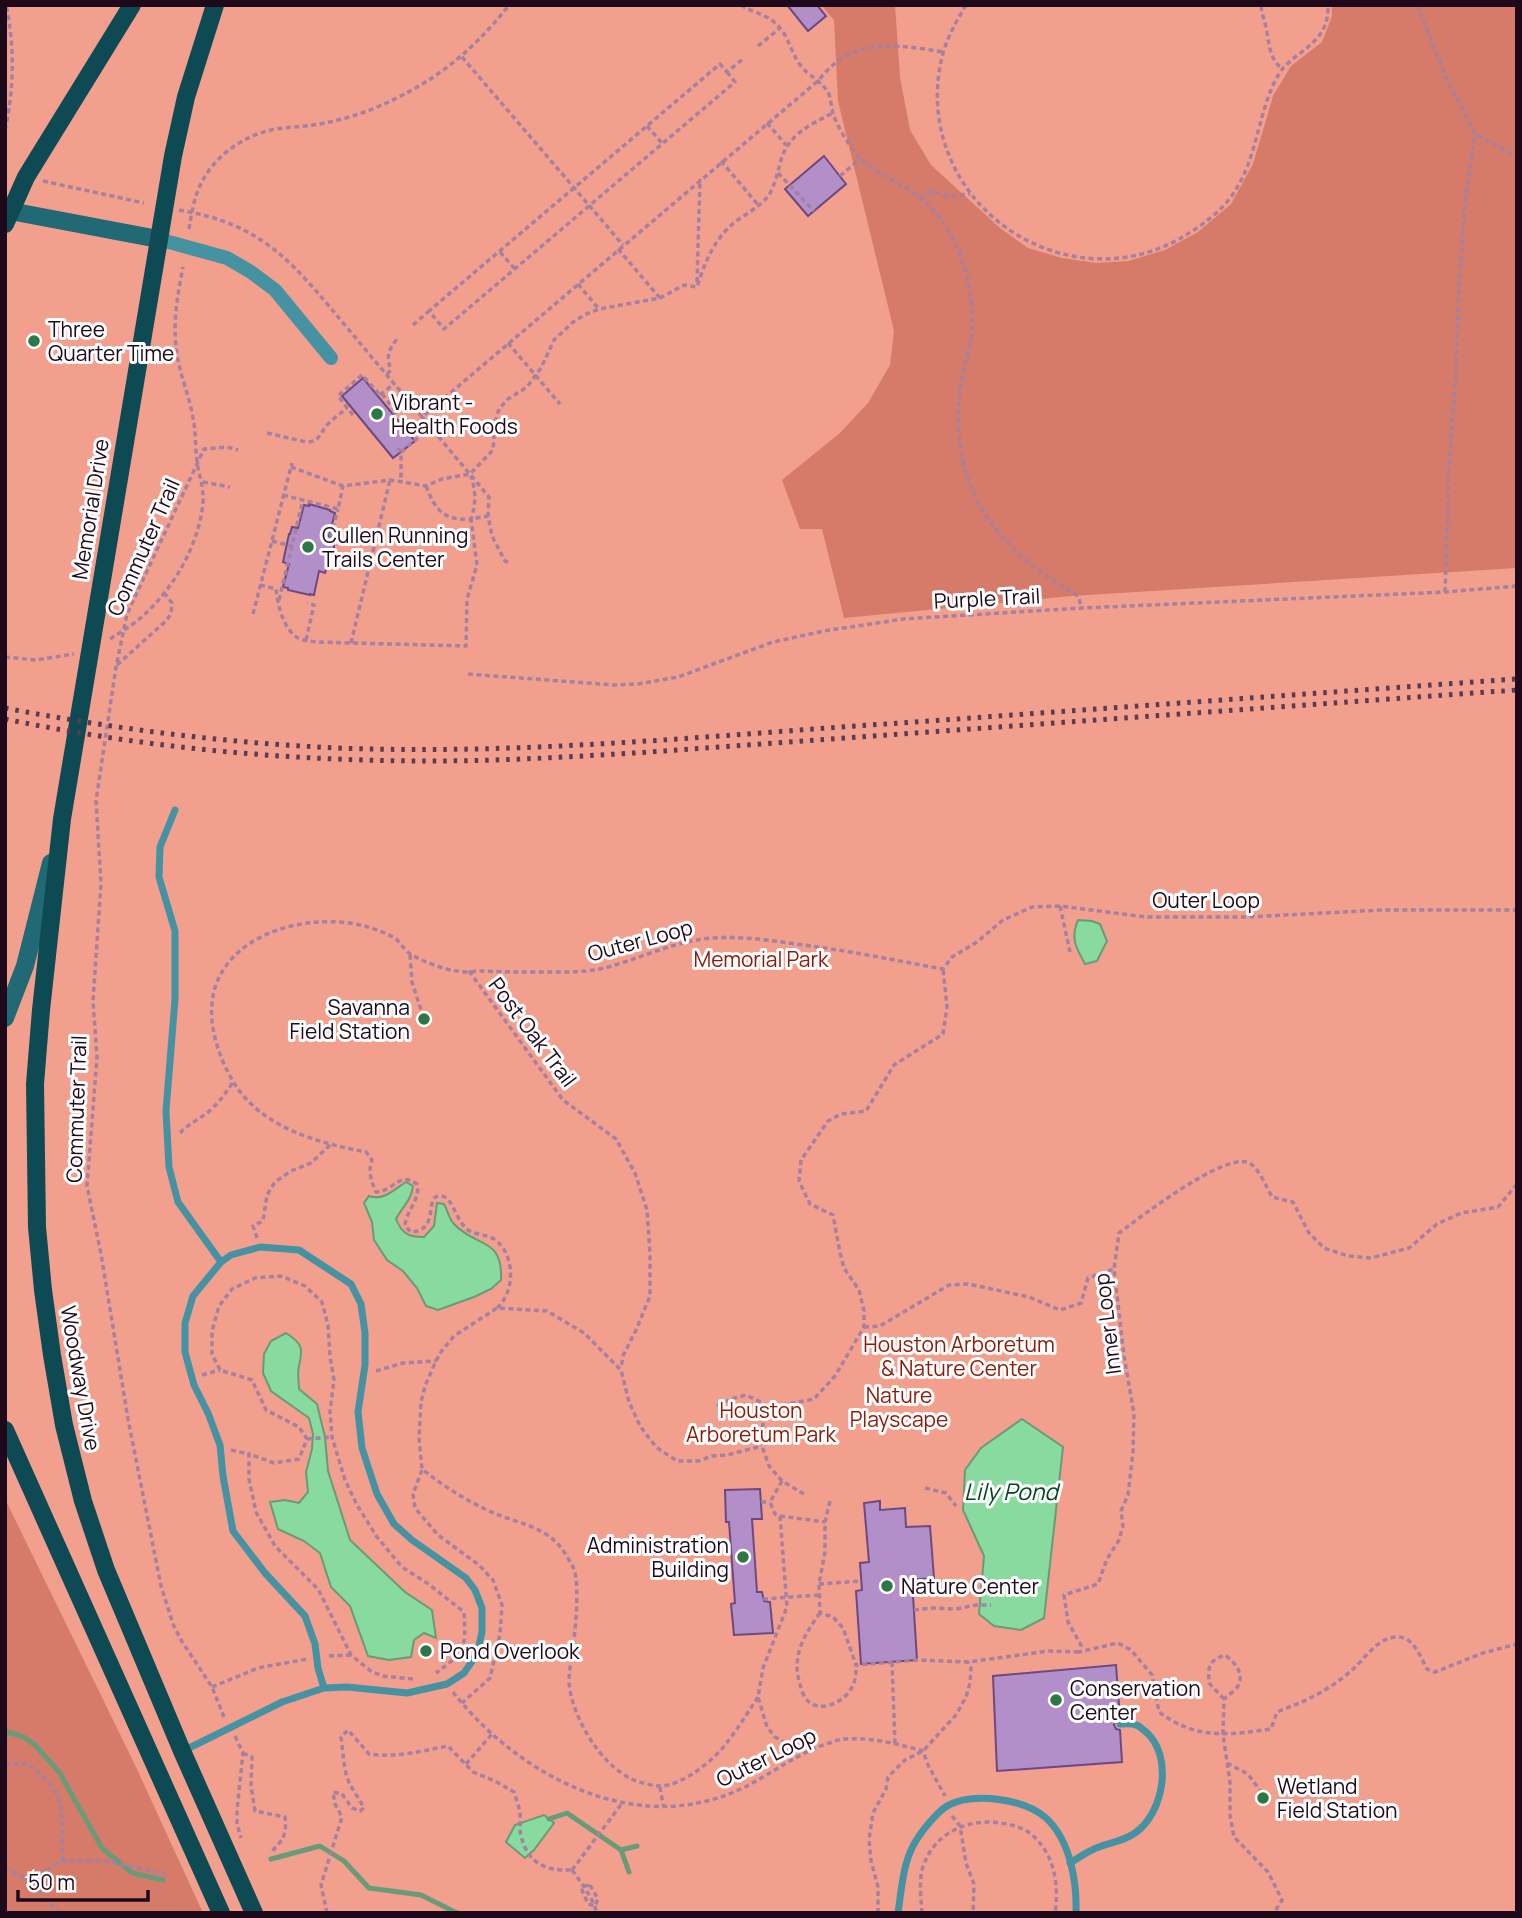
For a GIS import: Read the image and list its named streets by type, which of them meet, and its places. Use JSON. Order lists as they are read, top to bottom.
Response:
{
  "streets": {
    "main road": ["Memorial Drive", "Woodway Drive"],
    "path": [
      "Commuter Trail",
      "Purple Trail",
      "Outer Loop",
      "Post Oak Trail",
      "Inner Loop"
    ]
  },
  "crossings": [
    ["Memorial Drive", "Woodway Drive"],
    ["Outer Loop", "Post Oak Trail"]
  ],
  "water": ["Lily Pond"],
  "parks": [
    "Memorial Park",
    "Houston Arboretum & Nature Center",
    "Nature Playscape",
    "Houston Arboretum Park"
  ],
  "places": [
    "Three Quarter Time",
    "Vibrant - Health Foods",
    "Cullen Running Trails Center",
    "Savanna Field Station",
    "Administration Building",
    "Nature Center",
    "Pond Overlook",
    "Conservation Center",
    "Wetland Field Station"
  ],
  "scale_bar": "50 m"
}
